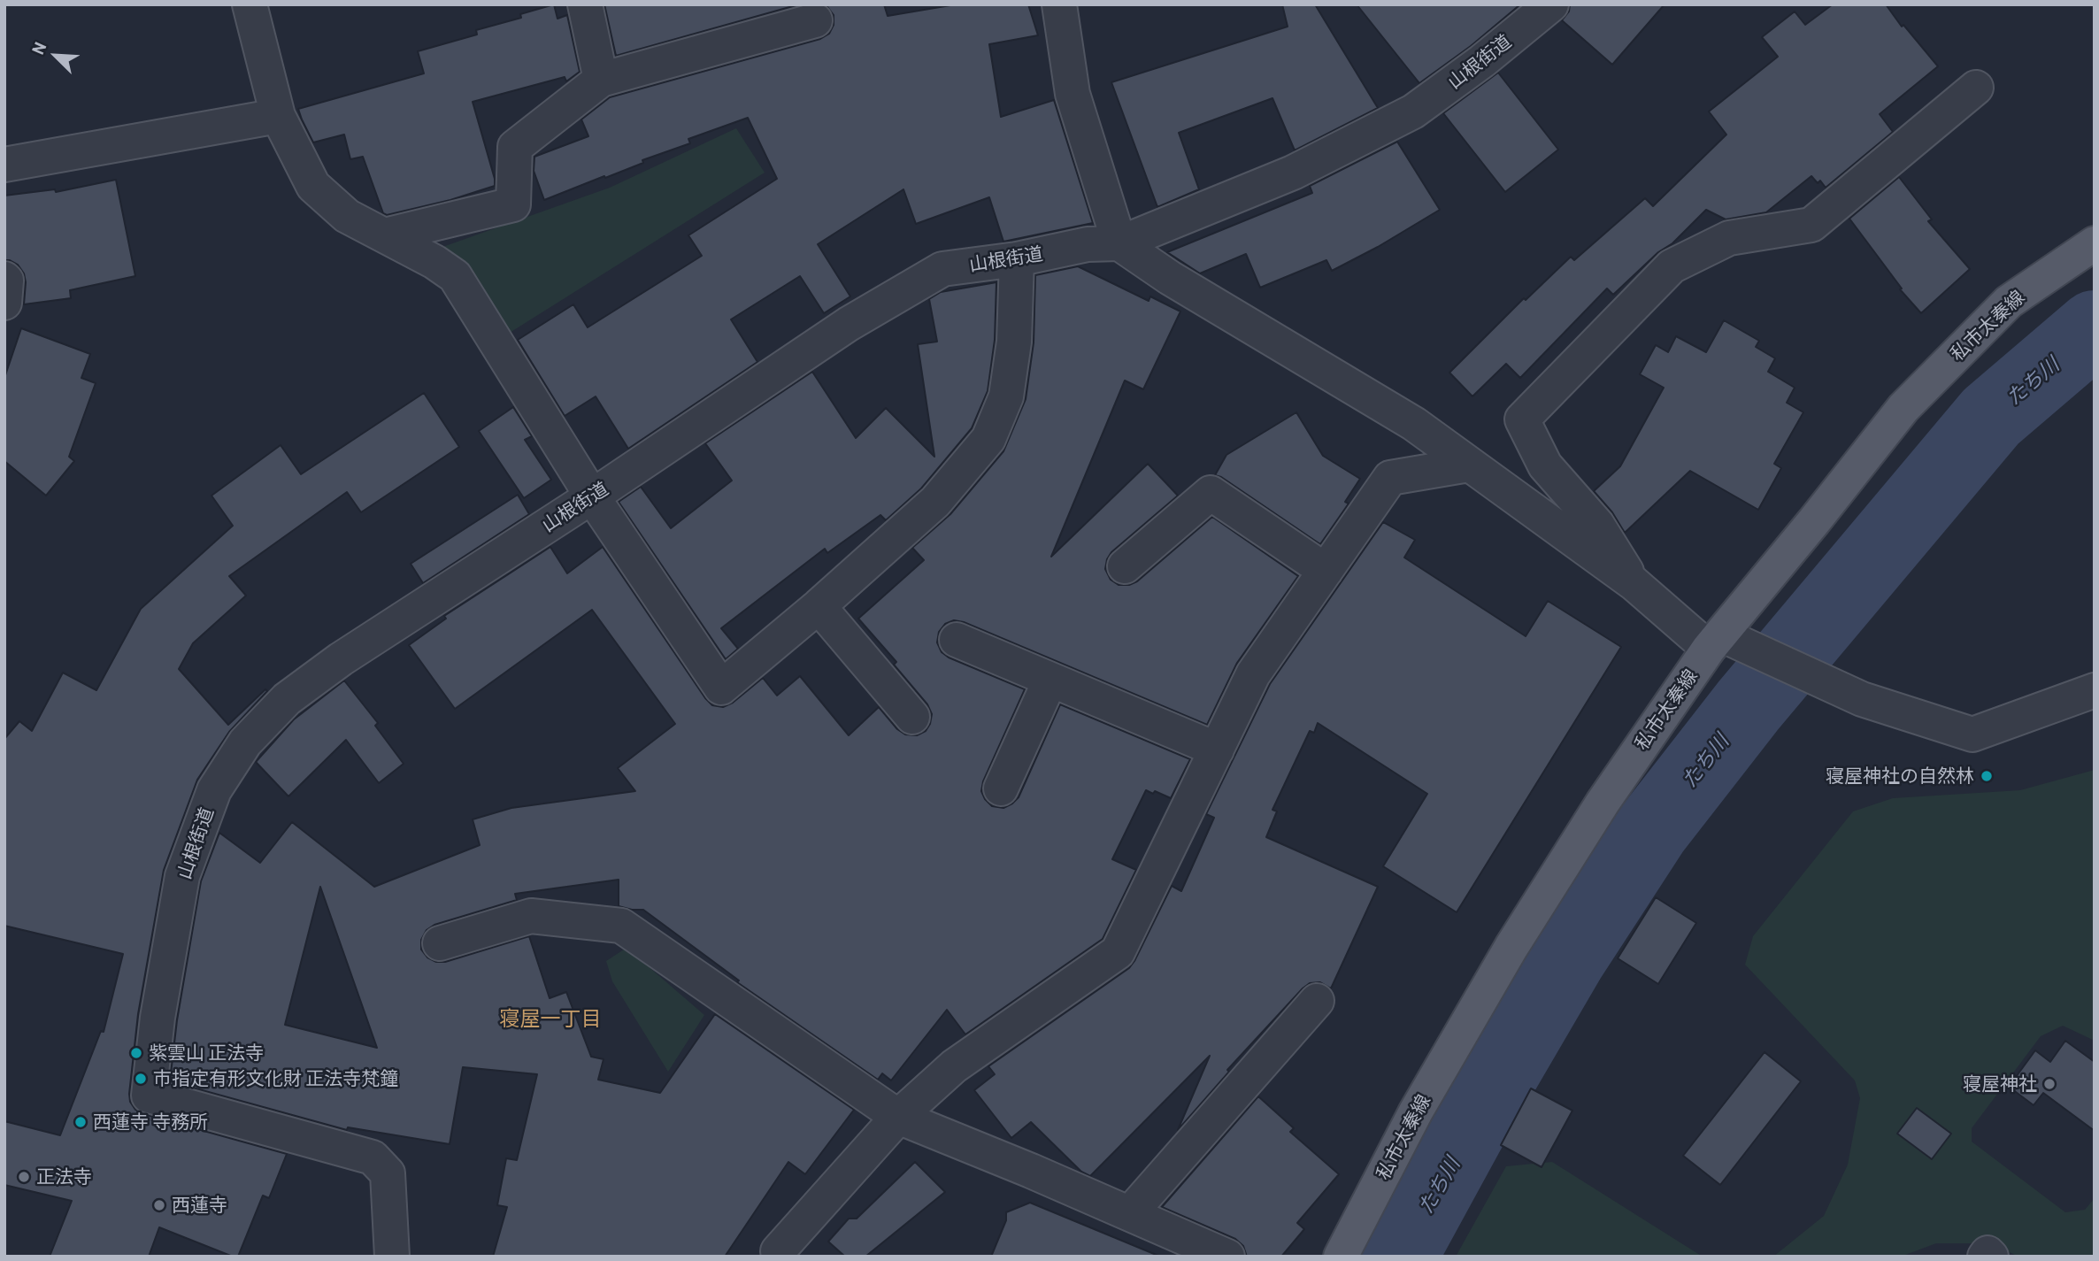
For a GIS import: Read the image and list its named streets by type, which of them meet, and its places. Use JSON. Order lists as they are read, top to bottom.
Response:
{
  "streets": {
    "main road": ["私市太秦線"],
    "street": ["山根街道"]
  },
  "districts": ["寝屋一丁目"],
  "water": ["たち川"],
  "places": [
    "寝屋神社の自然林",
    "紫雲山 正法寺",
    "市指定有形文化財 正法寺梵鐘",
    "寝屋神社",
    "西蓮寺 寺務所",
    "正法寺",
    "西蓮寺"
  ],
  "north": "top left"
}
